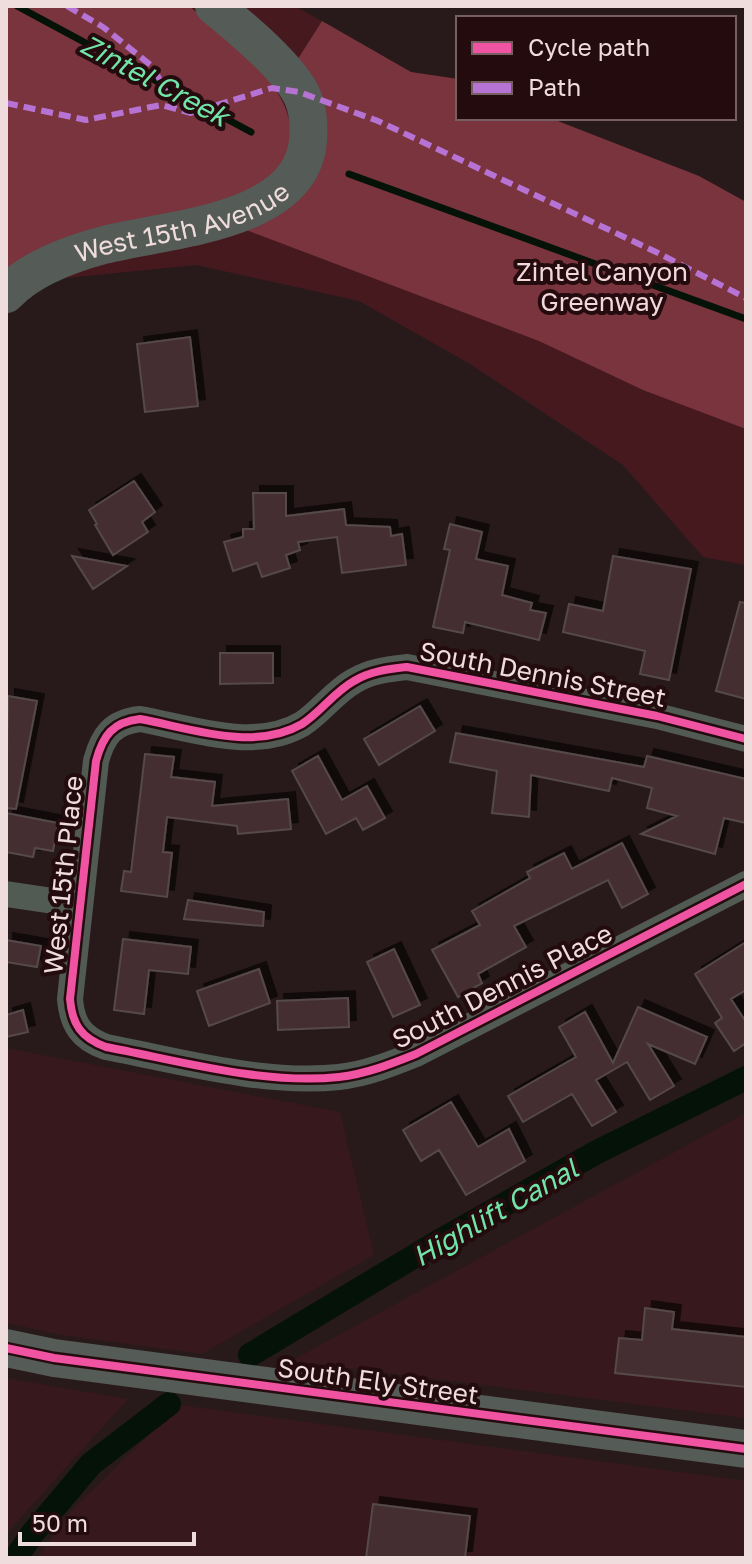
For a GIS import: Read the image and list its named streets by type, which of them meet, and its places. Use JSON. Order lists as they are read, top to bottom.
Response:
{
  "streets": {
    "street": [
      "West 15th Avenue",
      "South Dennis Street",
      "West 15th Place",
      "South Dennis Place",
      "South Ely Street"
    ]
  },
  "crossings": [
    ["South Dennis Street", "West 15th Place"],
    ["West 15th Place", "South Dennis Place"]
  ],
  "water": ["Zintel Creek", "Highlift Canal"],
  "parks": ["Zintel Canyon Greenway"],
  "legend": ["Cycle path", "Path"],
  "scale_bar": "50 m"
}
